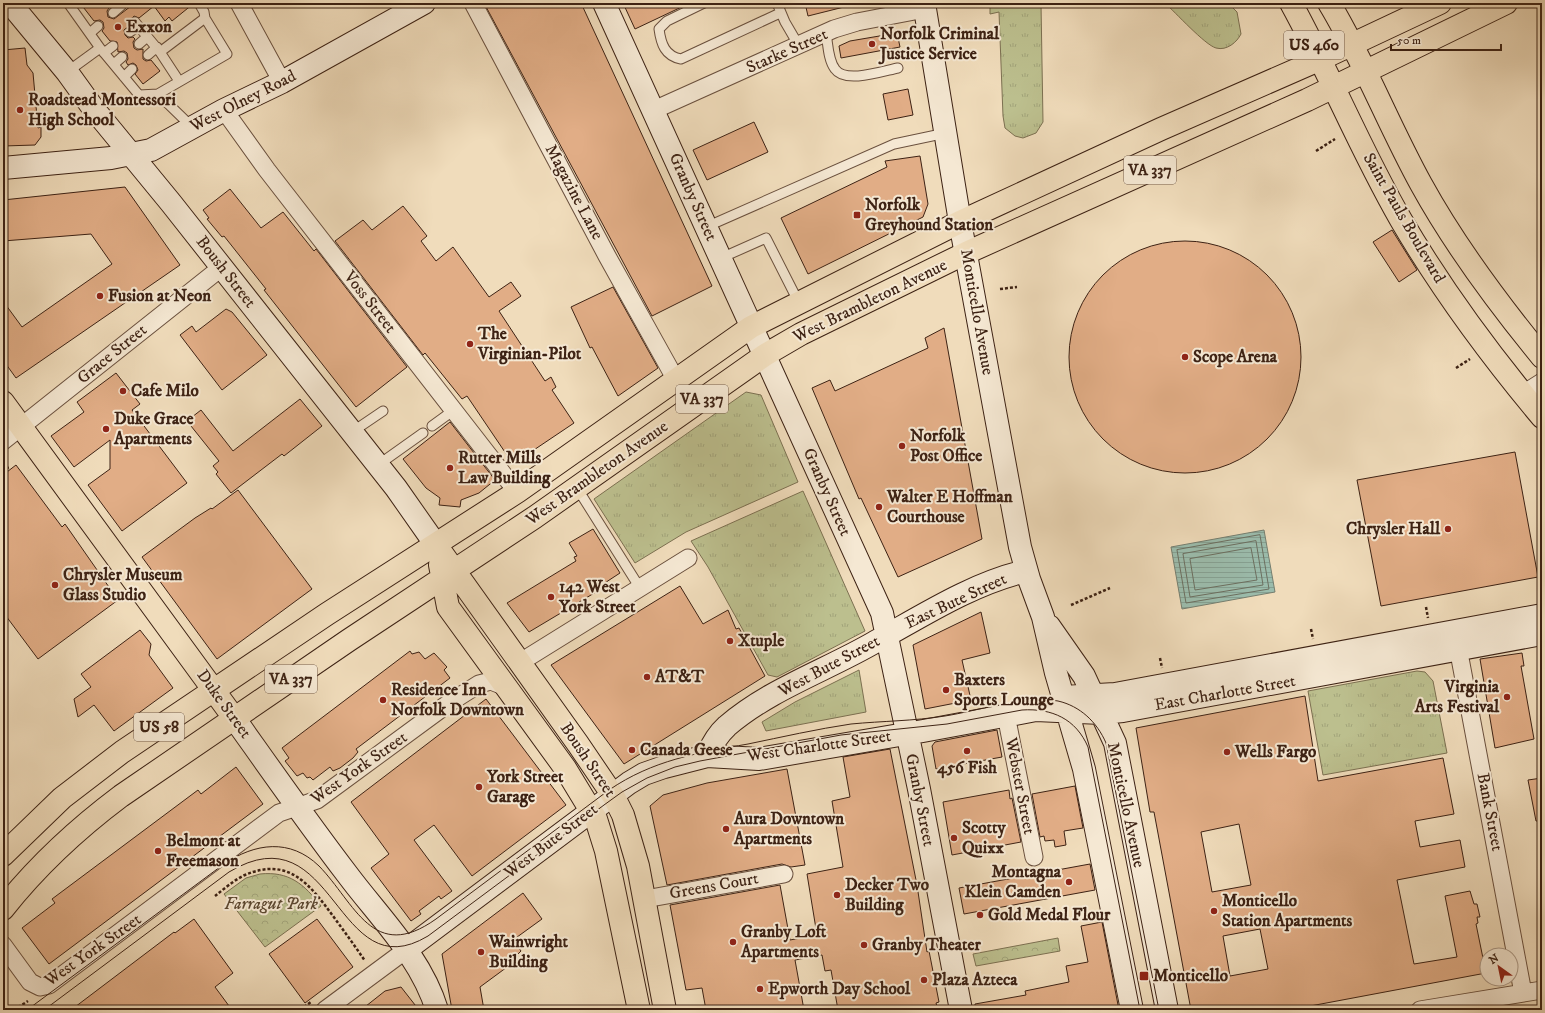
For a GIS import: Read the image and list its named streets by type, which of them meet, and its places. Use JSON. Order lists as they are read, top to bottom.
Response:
{
  "streets": {
    "main road": [
      "US 460",
      "VA 337",
      "Saint Pauls Boulevard",
      "Boush Street",
      "West Brambleton Avenue",
      "Duke Street",
      "US 58"
    ],
    "street": [
      "Starke Street",
      "West Olney Road",
      "Magazine Lane",
      "Granby Street",
      "Voss Street",
      "Monticello Avenue",
      "Grace Street",
      "East Bute Street",
      "West Bute Street",
      "East Charlotte Street",
      "West Charlotte Street",
      "West York Street",
      "Webster Street",
      "Bank Street",
      "Greens Court"
    ]
  },
  "crossings": [
    ["US 460", "VA 337"],
    ["US 460", "Saint Pauls Boulevard"],
    ["US 460", "West Brambleton Avenue"],
    ["Starke Street", "Granby Street"],
    ["Starke Street", "Monticello Avenue"],
    ["West Olney Road", "Boush Street"],
    ["West Olney Road", "Voss Street"],
    ["VA 337", "Saint Pauls Boulevard"],
    ["VA 337", "West Brambleton Avenue"],
    ["Magazine Lane", "West Brambleton Avenue"],
    ["Granby Street", "West Brambleton Avenue"],
    ["Granby Street", "East Bute Street"],
    ["Granby Street", "West Bute Street"],
    ["Granby Street", "East Charlotte Street"],
    ["Granby Street", "West Charlotte Street"],
    ["Saint Pauls Boulevard", "West Brambleton Avenue"],
    ["Boush Street", "West Brambleton Avenue"],
    ["Boush Street", "Grace Street"],
    ["Boush Street", "West Bute Street"],
    ["Boush Street", "West York Street"],
    ["Boush Street", "Greens Court"],
    ["West Brambleton Avenue", "Voss Street"],
    ["West Brambleton Avenue", "Monticello Avenue"],
    ["West Brambleton Avenue", "Duke Street"],
    ["Monticello Avenue", "East Bute Street"],
    ["Monticello Avenue", "East Charlotte Street"],
    ["Grace Street", "Duke Street"],
    ["East Bute Street", "West Bute Street"],
    ["West Bute Street", "Duke Street"],
    ["West Bute Street", "West Charlotte Street"],
    ["East Charlotte Street", "West Charlotte Street"],
    ["East Charlotte Street", "Webster Street"],
    ["East Charlotte Street", "Bank Street"],
    ["Duke Street", "West York Street"]
  ],
  "parks": ["Farragut Park"],
  "places": {
    "other": [
      "Exxon",
      "Norfolk Criminal Justice Service",
      "Roadstead Montessori High School",
      "Fusion at Neon",
      "The Virginian-Pilot",
      "Scope Arena",
      "Cafe Milo",
      "Duke Grace Apartments",
      "Norfolk Post Office",
      "Rutter Mills Law Building",
      "Walter E Hoffman Courthouse",
      "Chrysler Hall",
      "Chrysler Museum Glass Studio",
      "142 West York Street",
      "Xtuple",
      "AT&T",
      "Baxters Sports Lounge",
      "Virginia Arts Festival",
      "Residence Inn Norfolk Downtown",
      "Canada Geese",
      "456 Fish",
      "Wells Fargo",
      "York Street Garage",
      "Aura Downtown Apartments",
      "Scotty Quixx",
      "Belmont at Freemason",
      "Montagna Klein Camden",
      "Decker Two Building",
      "Monticello Station Apartments",
      "Gold Medal Flour",
      "Granby Loft Apartments",
      "Granby Theater",
      "Wainwright Building",
      "Plaza Azteca",
      "Epworth Day School"
    ],
    "transit": ["Norfolk Greyhound Station", "Monticello"]
  },
  "scale_bar": "50 m",
  "north": "top left"
}
